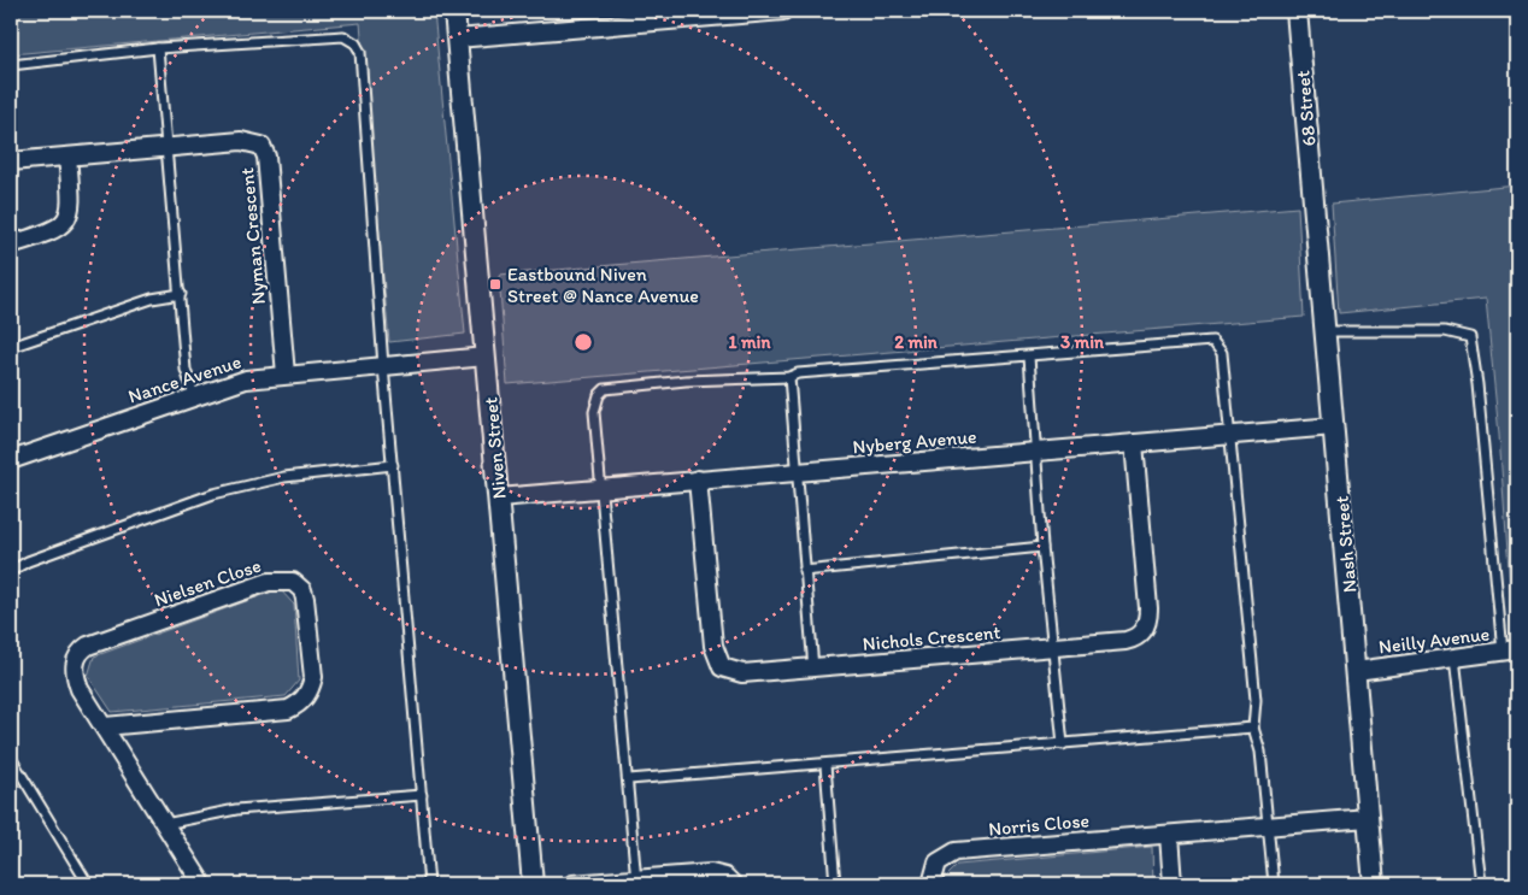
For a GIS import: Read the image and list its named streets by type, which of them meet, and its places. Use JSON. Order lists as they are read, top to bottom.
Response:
{
  "streets": {
    "street": [
      "68 Street",
      "Nyman Crescent",
      "Nance Avenue",
      "Nyberg Avenue",
      "Niven Street",
      "Nash Street",
      "Nielsen Close",
      "Nichols Crescent",
      "Neilly Avenue",
      "Norris Close"
    ]
  },
  "crossings": [
    ["68 Street", "Nash Street"],
    ["Nyman Crescent", "Nance Avenue"],
    ["Nance Avenue", "Niven Street"],
    ["Nyberg Avenue", "Niven Street"],
    ["Nyberg Avenue", "Nash Street"],
    ["Nyberg Avenue", "Nichols Crescent"],
    ["Nash Street", "Neilly Avenue"],
    ["Nash Street", "Norris Close"]
  ],
  "places": {
    "transit": ["Eastbound Niven Street @ Nance Avenue"]
  },
  "rings": ["1 min", "2 min", "3 min"]
}
